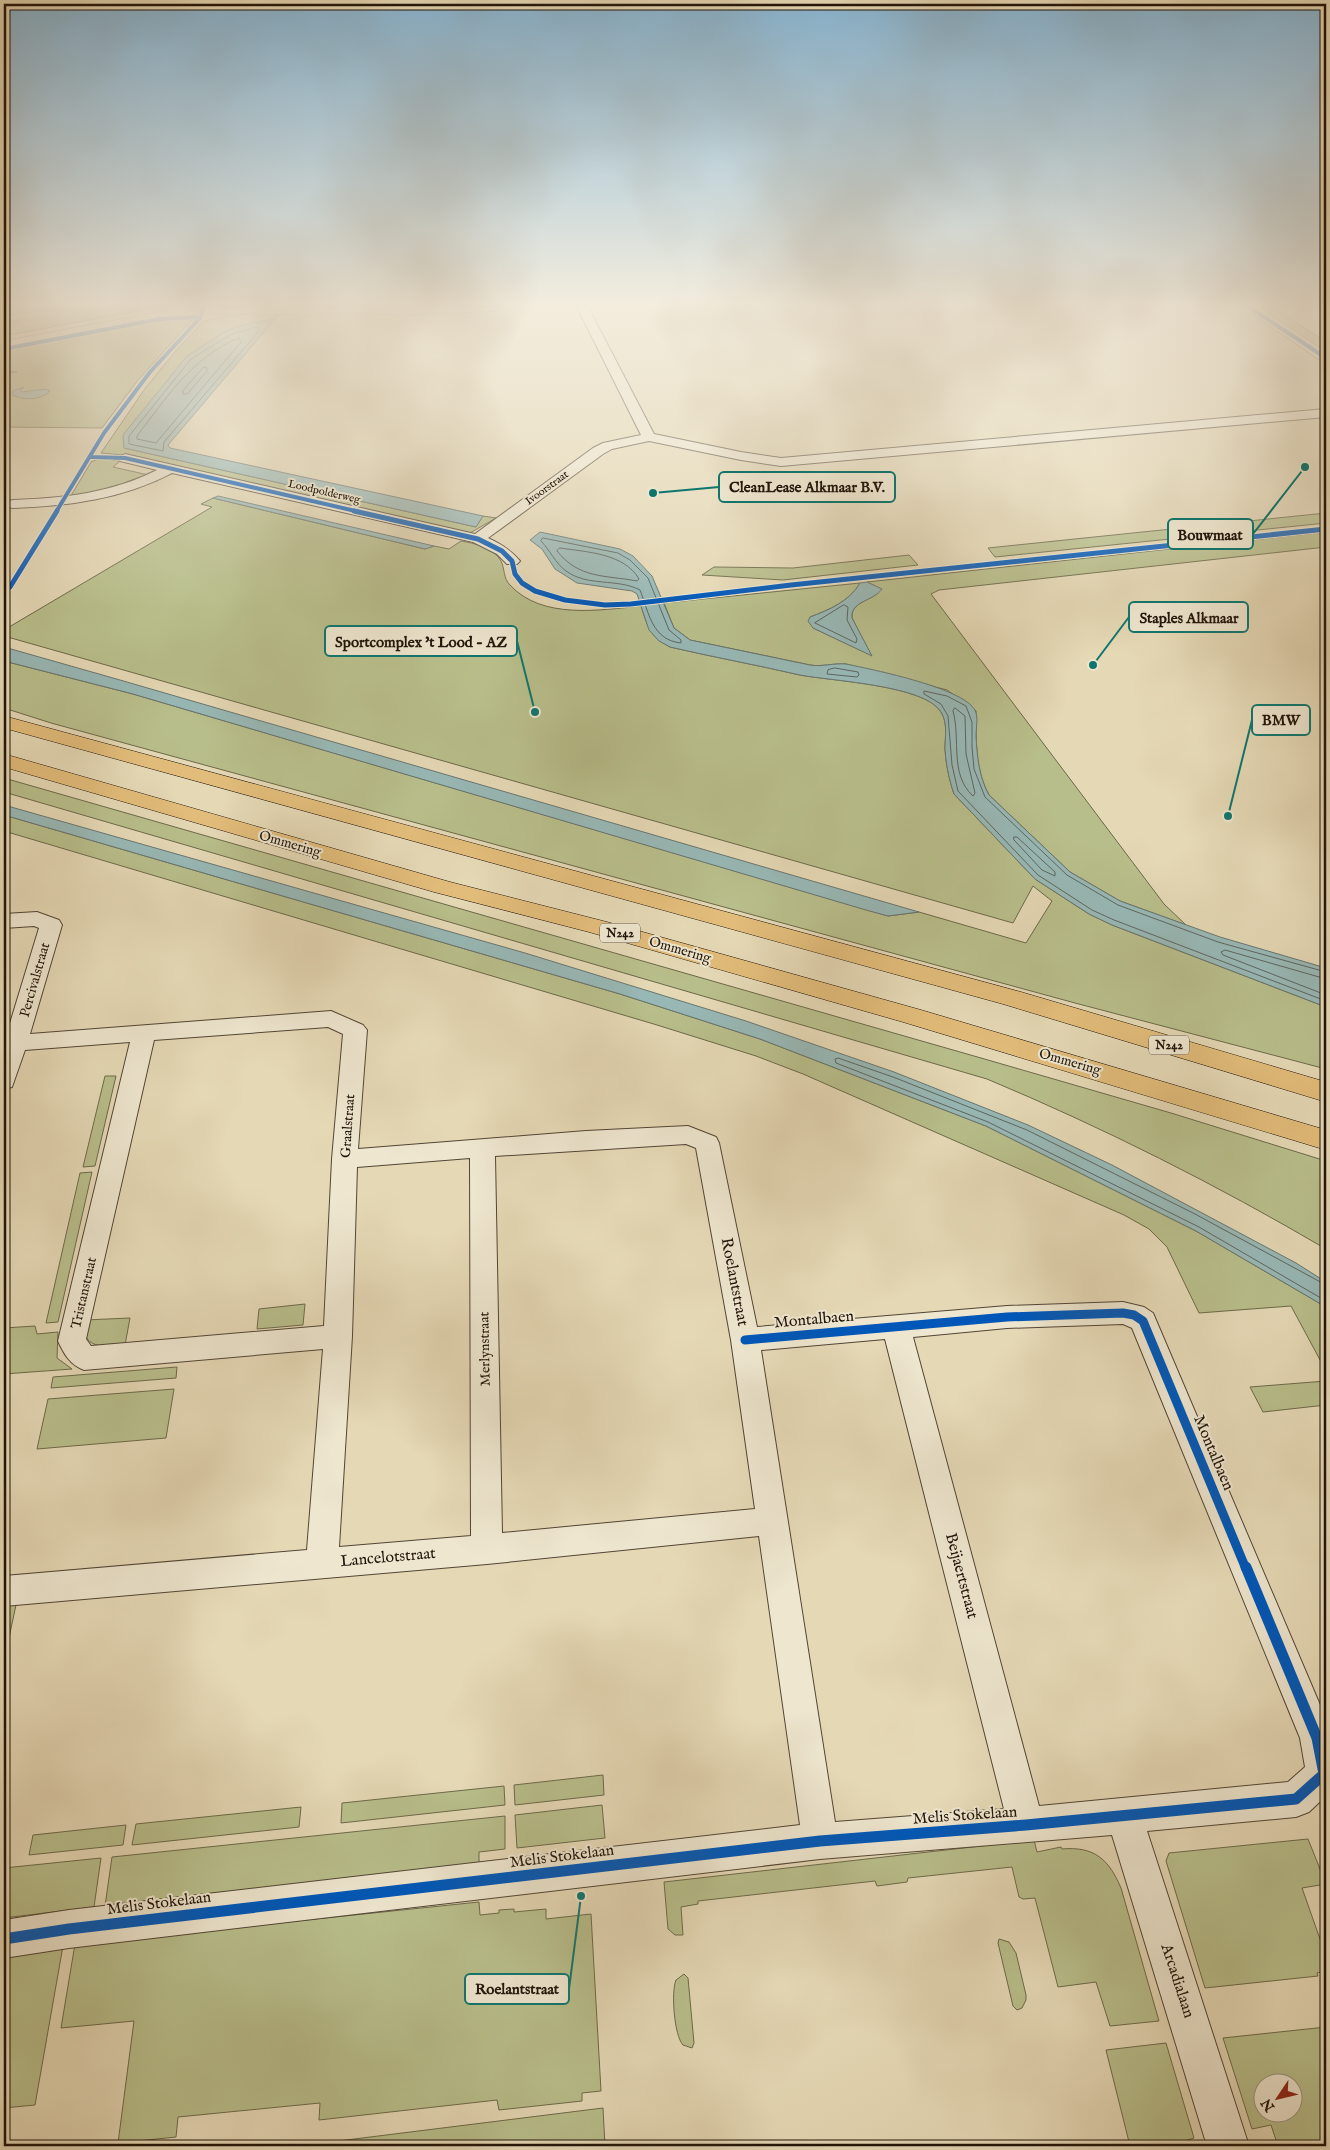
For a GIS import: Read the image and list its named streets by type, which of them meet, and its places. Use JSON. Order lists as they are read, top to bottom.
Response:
{
  "streets": {
    "highway": ["Ommering", "N242"],
    "street": [
      "Ivoorstraat",
      "Loodpolderweg",
      "Percivalstraat",
      "Graalstraat",
      "Roelantstraat",
      "Tristanstraat",
      "Montalbaen",
      "Merlynstraat",
      "Lancelotstraat",
      "Beijaertstraat",
      "Melis Stokelaan",
      "Arcadialaan"
    ]
  },
  "crossings": [
    ["Ivoorstraat", "Loodpolderweg"],
    ["Ommering", "N242"],
    ["Percivalstraat", "Graalstraat"],
    ["Graalstraat", "Roelantstraat"],
    ["Graalstraat", "Tristanstraat"],
    ["Graalstraat", "Lancelotstraat"],
    ["Roelantstraat", "Montalbaen"],
    ["Roelantstraat", "Merlynstraat"],
    ["Roelantstraat", "Lancelotstraat"],
    ["Roelantstraat", "Melis Stokelaan"],
    ["Montalbaen", "Beijaertstraat"],
    ["Montalbaen", "Melis Stokelaan"],
    ["Montalbaen", "Arcadialaan"],
    ["Merlynstraat", "Lancelotstraat"],
    ["Beijaertstraat", "Melis Stokelaan"],
    ["Melis Stokelaan", "Arcadialaan"]
  ],
  "places": [
    "Bouwmaat",
    "CleanLease Alkmaar B.V.",
    "Staples Alkmaar",
    "Sportcomplex 't Lood - AZ",
    "BMW",
    "Roelantstraat"
  ],
  "north": "bottom left"
}
